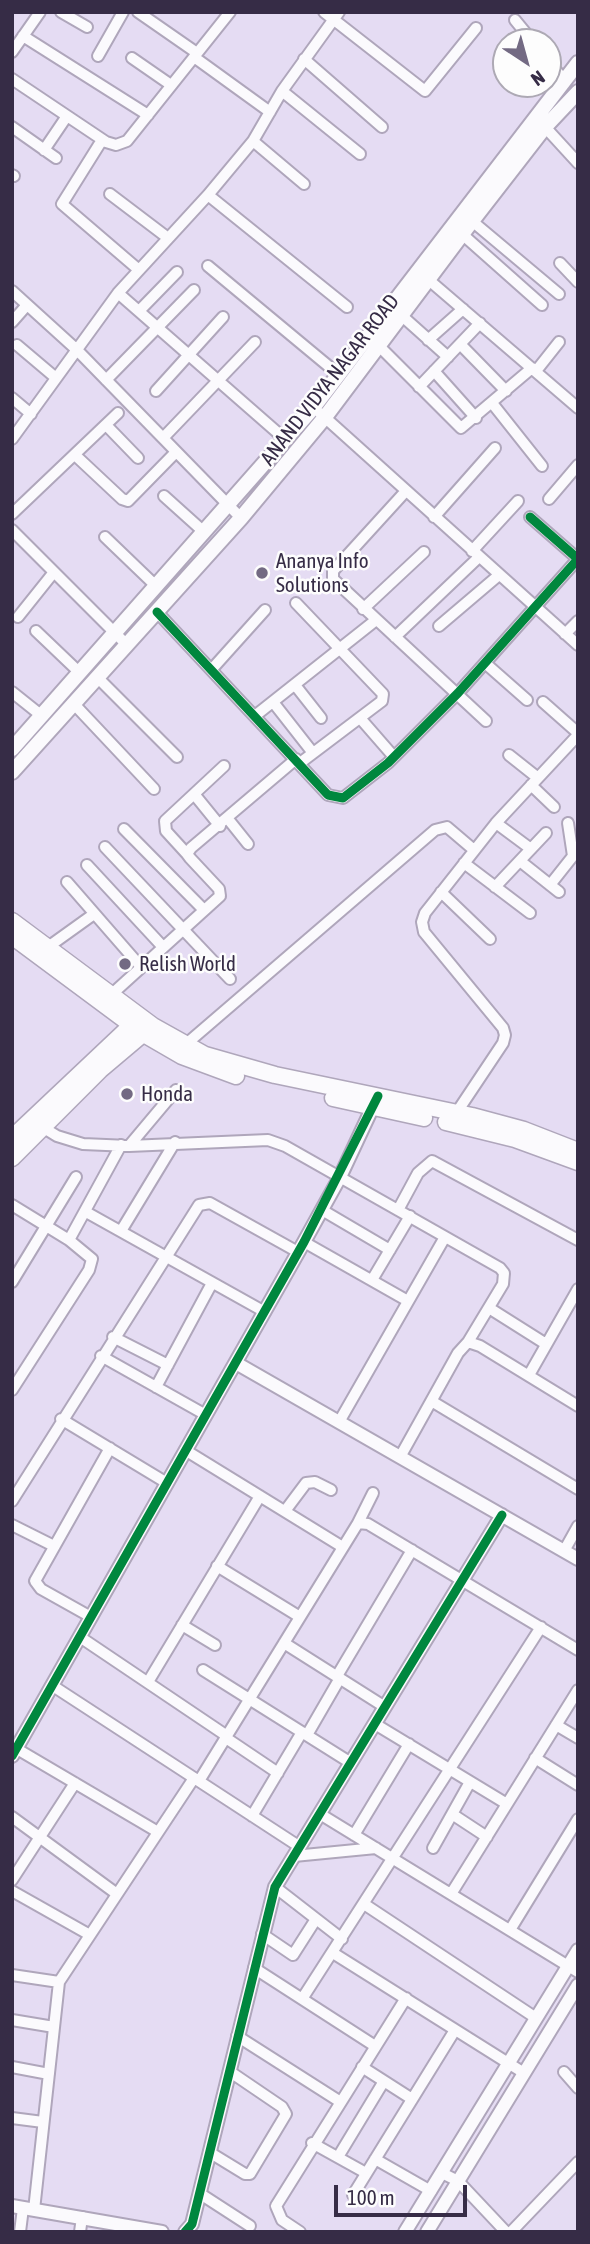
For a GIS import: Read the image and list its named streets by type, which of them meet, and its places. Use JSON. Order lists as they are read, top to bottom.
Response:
{
  "streets": {
    "main road": ["ANAND VIDYA NAGAR ROAD"]
  },
  "places": ["Ananya Info Solutions", "Relish World", "Honda"],
  "scale_bar": "100 m",
  "north": "bottom right"
}
